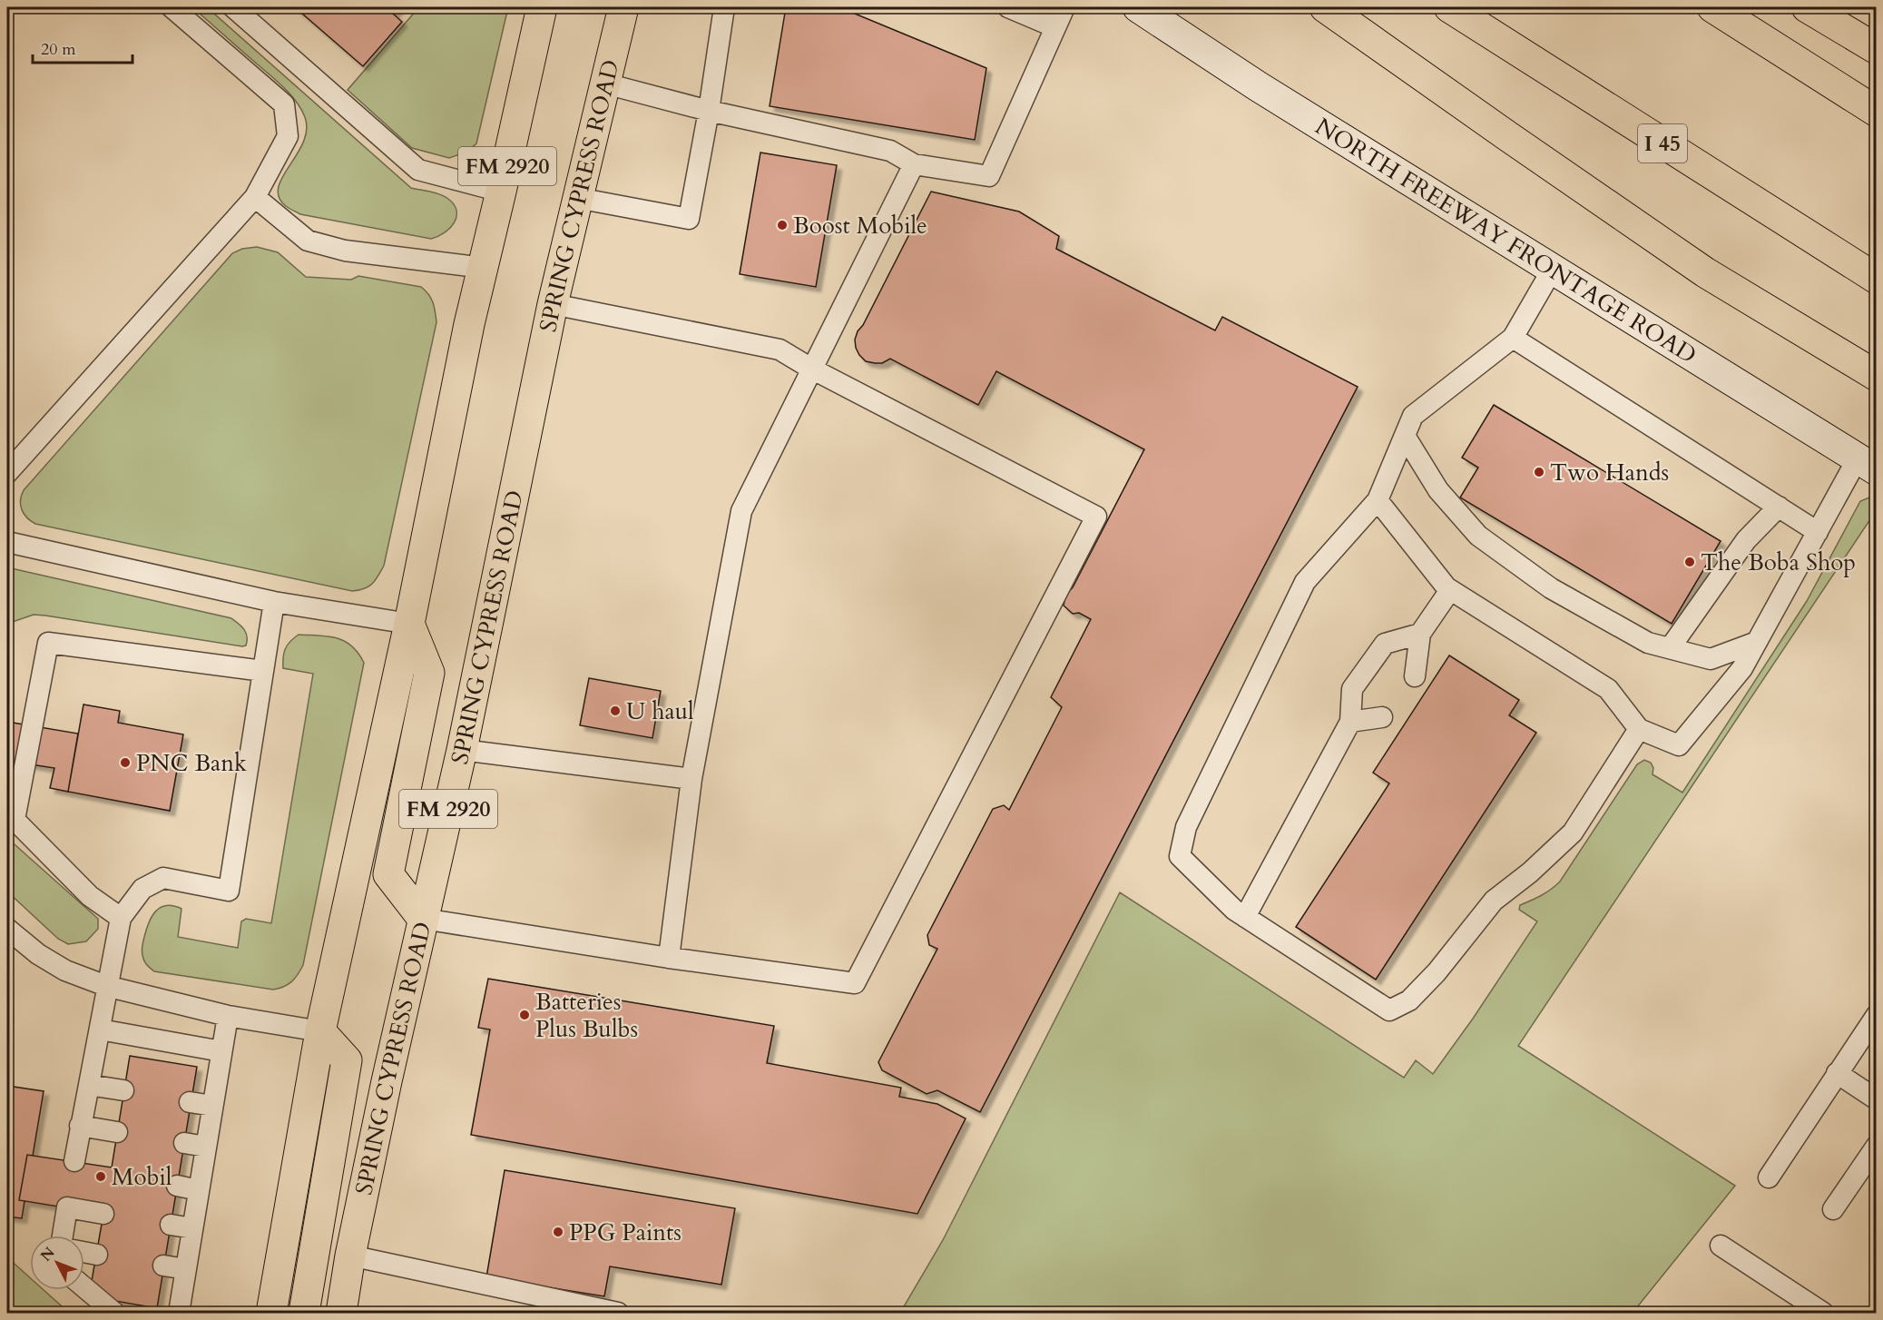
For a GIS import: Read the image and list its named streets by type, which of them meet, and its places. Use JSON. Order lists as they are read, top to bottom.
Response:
{
  "streets": {
    "main road": [
      "I 45",
      "FM 2920",
      "SPRING CYPRESS ROAD",
      "NORTH FREEWAY FRONTAGE ROAD"
    ]
  },
  "places": [
    "Boost Mobile",
    "Two Hands",
    "The Boba Shop",
    "U haul",
    "PNC Bank",
    "Batteries Plus Bulbs",
    "Mobil",
    "PPG Paints"
  ],
  "scale_bar": "20 m",
  "north": "top left"
}
